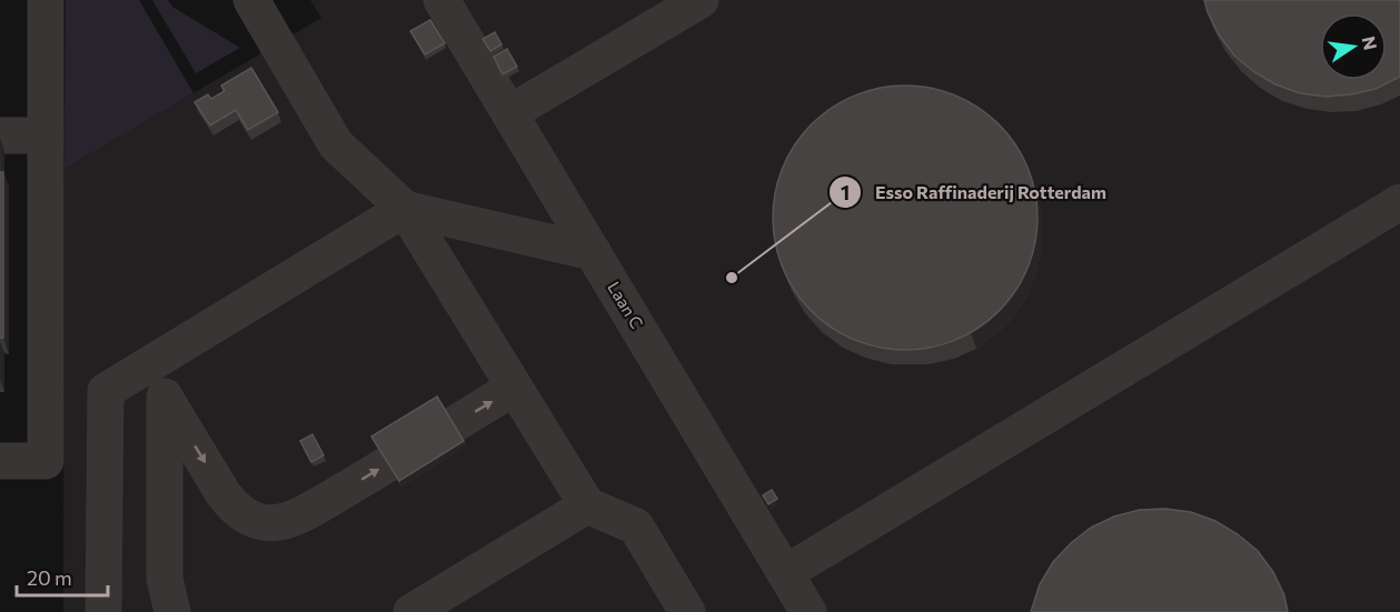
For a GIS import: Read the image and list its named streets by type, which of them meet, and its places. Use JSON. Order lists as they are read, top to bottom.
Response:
{
  "streets": {
    "lane": ["Laan C"]
  },
  "places": ["Esso Rafﬁnaderij Rotterdam"],
  "scale_bar": "20 m",
  "north": "right"
}
